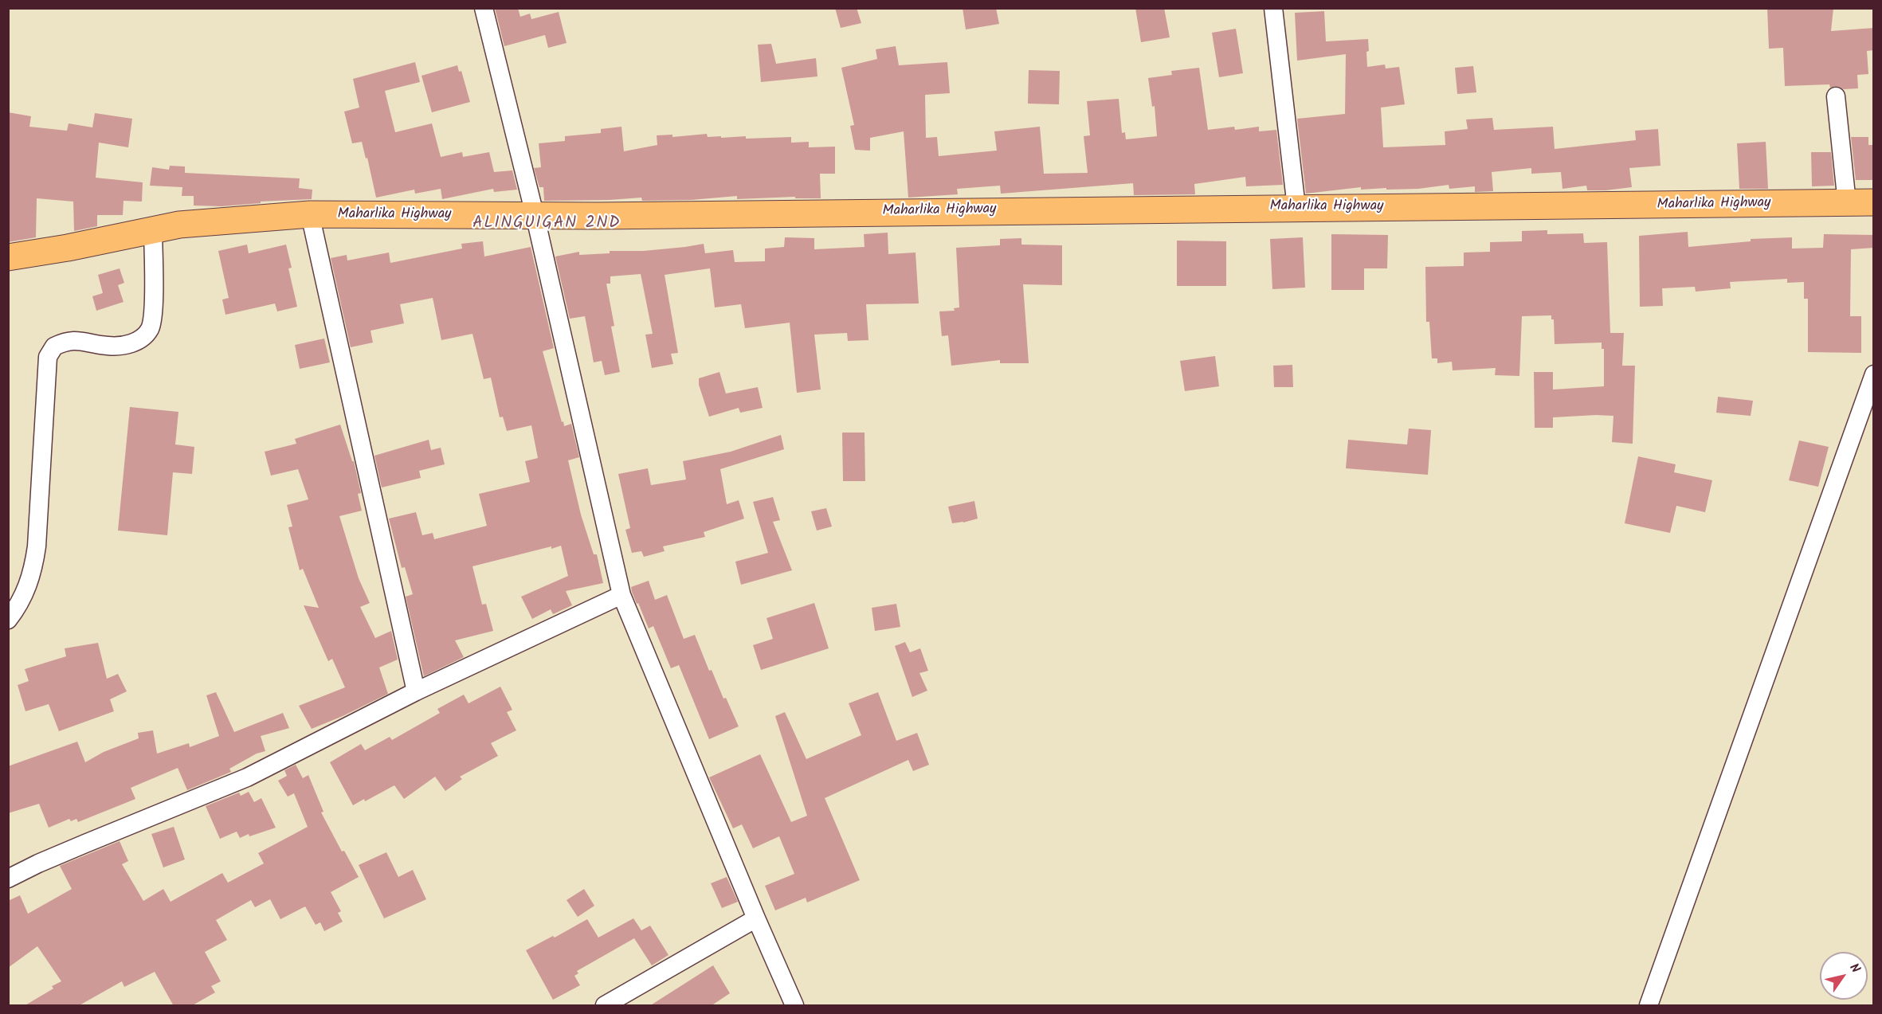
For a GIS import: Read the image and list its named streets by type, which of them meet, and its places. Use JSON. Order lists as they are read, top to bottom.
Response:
{
  "streets": {
    "highway": ["Maharlika Highway"]
  },
  "districts": ["ALINGUIGAN 2ND"],
  "north": "top right"
}
